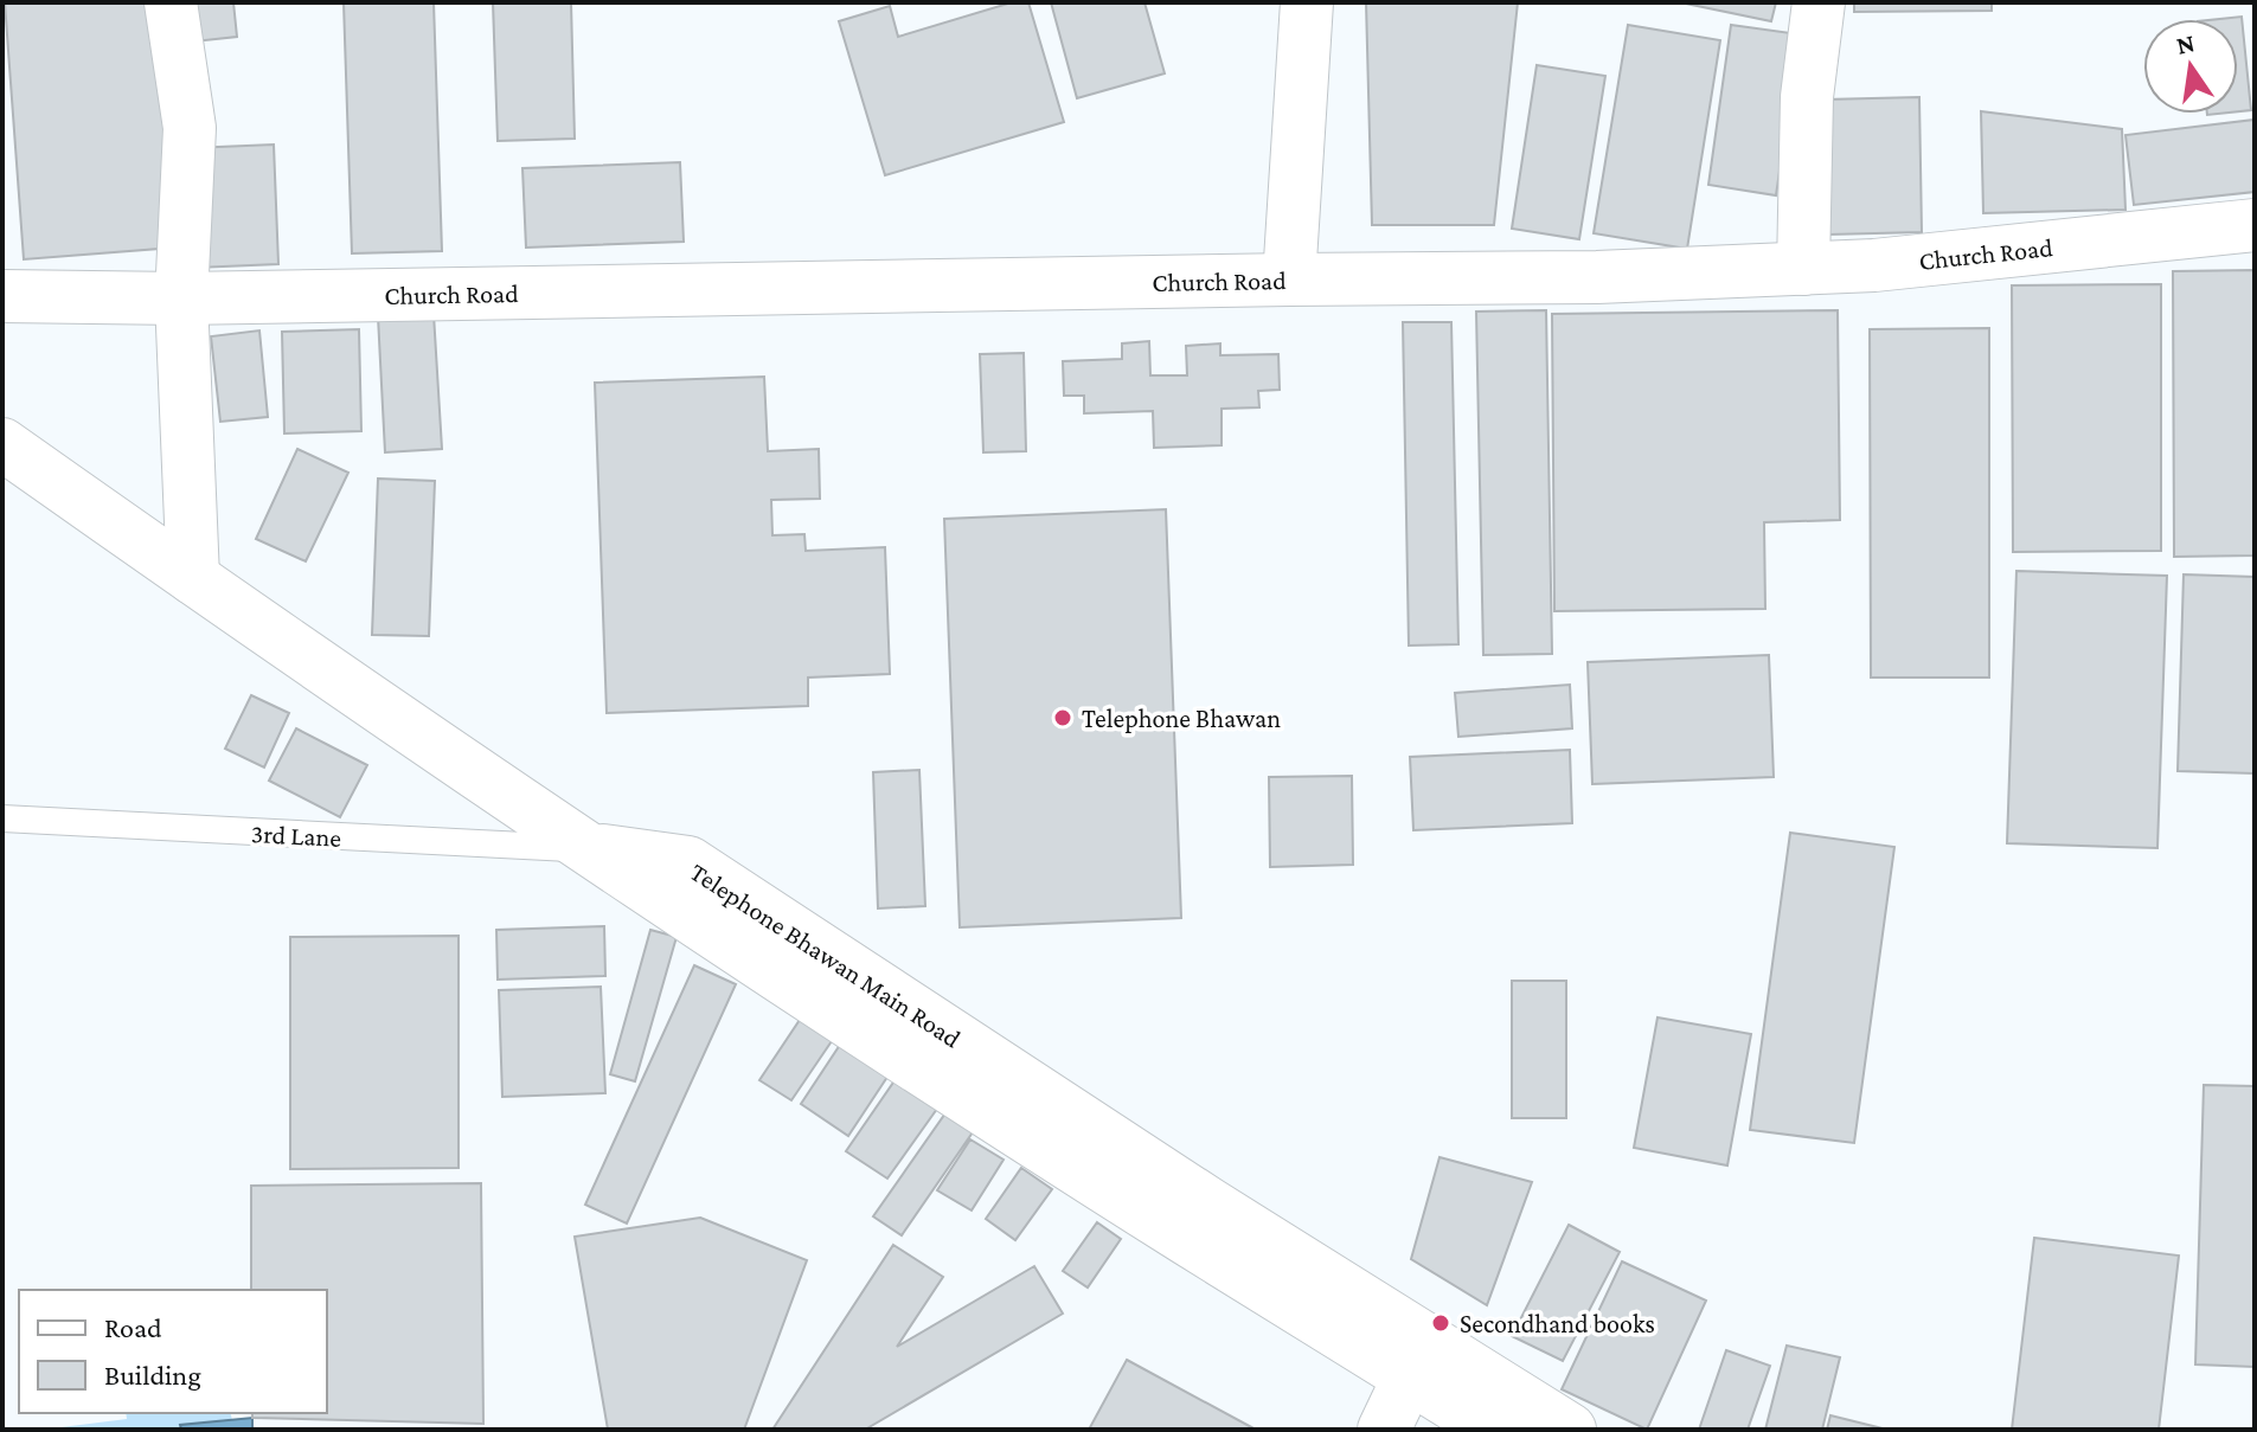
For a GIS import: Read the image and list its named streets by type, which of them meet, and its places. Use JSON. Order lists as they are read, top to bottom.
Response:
{
  "streets": {
    "street": ["Church Road", "Telephone Bhawan Main Road"],
    "lane": ["3rd Lane"]
  },
  "crossings": [
    ["3rd Lane", "Telephone Bhawan Main Road"]
  ],
  "places": ["Telephone Bhawan", "Secondhand books"],
  "legend": ["Road", "Building"],
  "north": "top"
}
